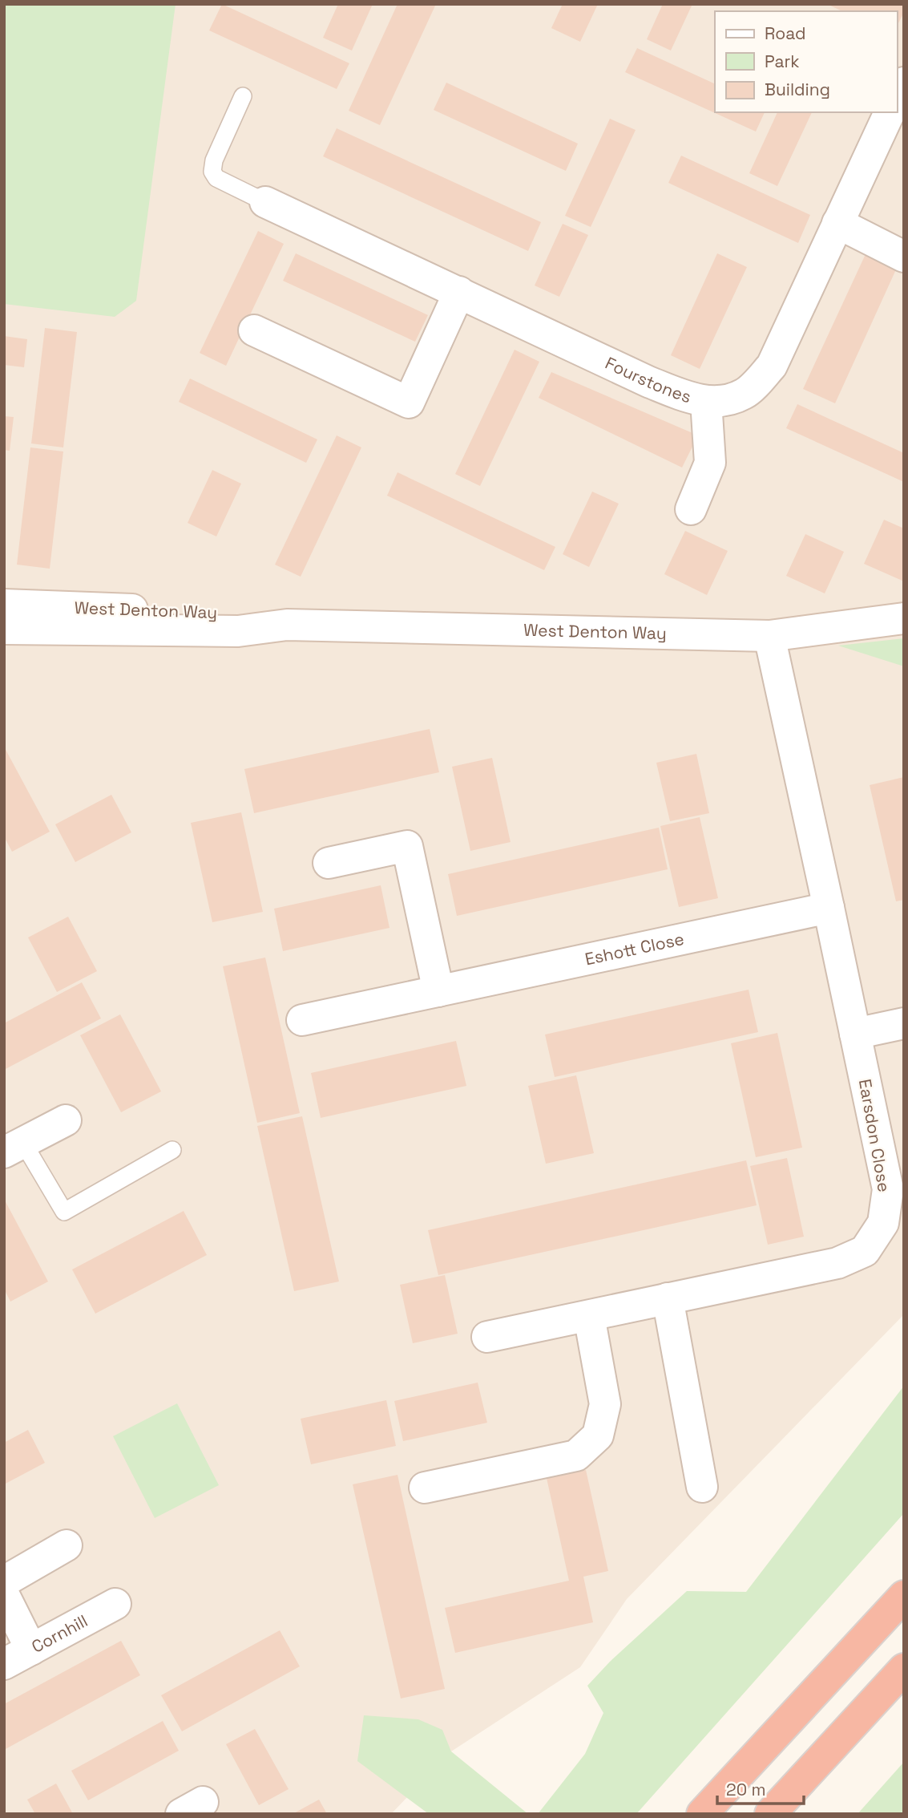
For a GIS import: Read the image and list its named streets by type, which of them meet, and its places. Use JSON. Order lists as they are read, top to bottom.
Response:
{
  "streets": {
    "street": [
      "Fourstones",
      "West Denton Way",
      "Eshott Close",
      "Earsdon Close",
      "Cornhill"
    ]
  },
  "crossings": [
    ["West Denton Way", "Earsdon Close"],
    ["Eshott Close", "Earsdon Close"]
  ],
  "legend": ["Road", "Park", "Building"],
  "scale_bar": "20 m"
}
